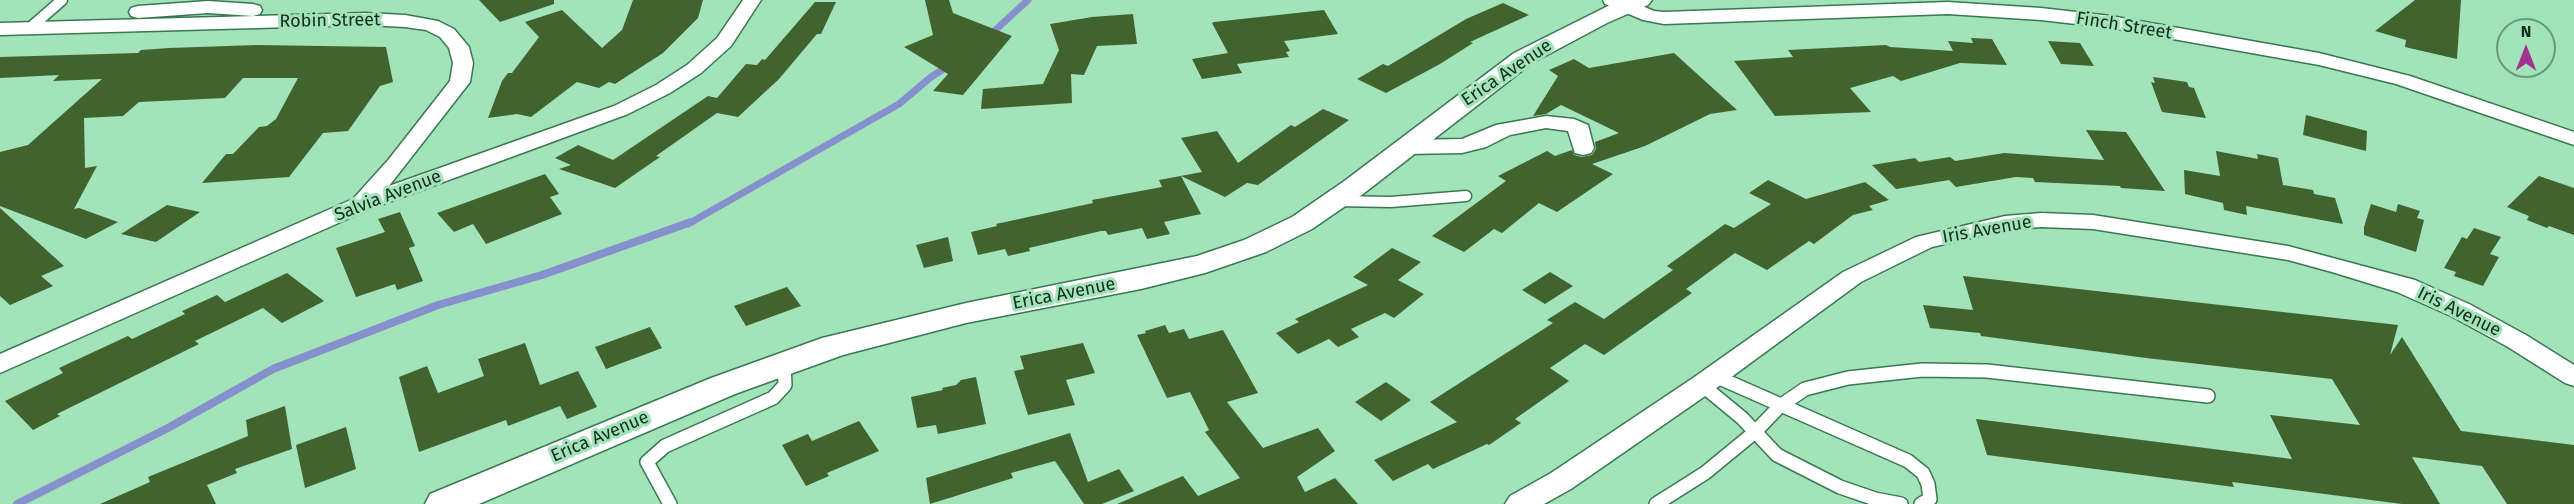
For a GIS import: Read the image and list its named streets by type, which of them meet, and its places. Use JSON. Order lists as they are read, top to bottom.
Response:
{
  "streets": {
    "street": [
      "Robin Street",
      "Finch Street",
      "Erica Avenue",
      "Salvia Avenue",
      "Iris Avenue"
    ]
  },
  "crossings": [
    ["Robin Street", "Salvia Avenue"],
    ["Finch Street", "Erica Avenue"]
  ],
  "north": "top"
}
